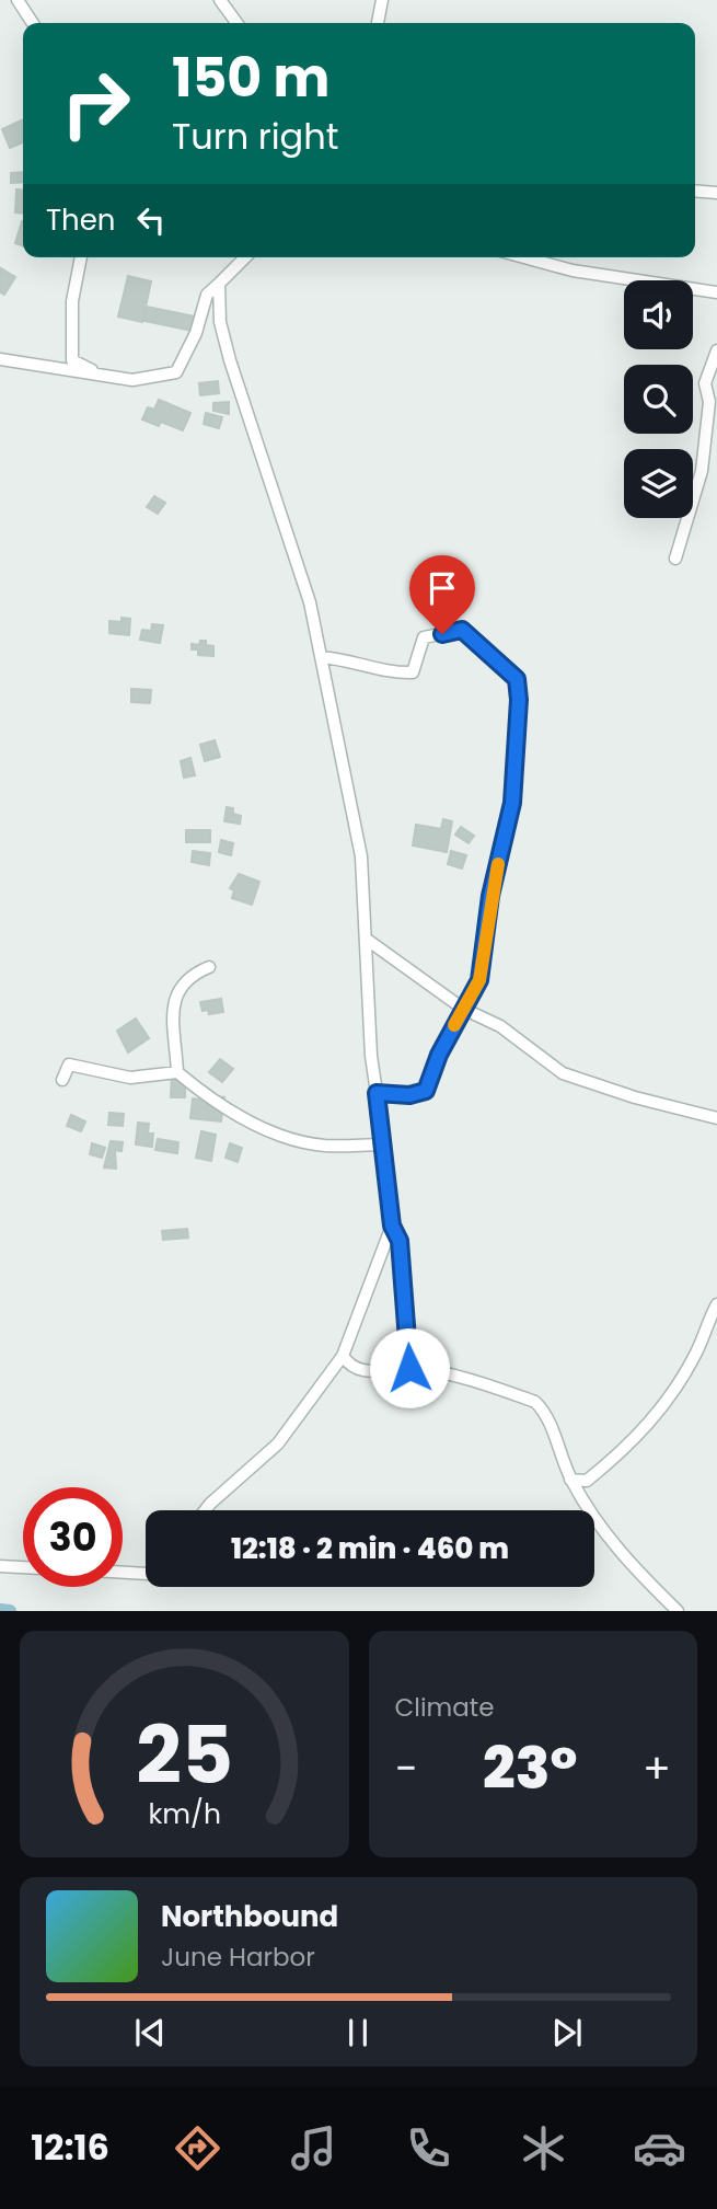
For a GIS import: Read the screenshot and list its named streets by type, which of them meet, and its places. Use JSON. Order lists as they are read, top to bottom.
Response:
{
  "page": {
    "turn": ["150 m", "Turn right"],
    "then": "Then",
    "limit": "30",
    "trip": "12:18 · 2 min · 460 m",
    "tile": "Climate",
    "heat": ["−", "23°", "+"],
    "song": ["Northbound", "June Harbor"],
    "tabs": "12:16",
    "gauge": ["25", "km/h"]
  }
}
